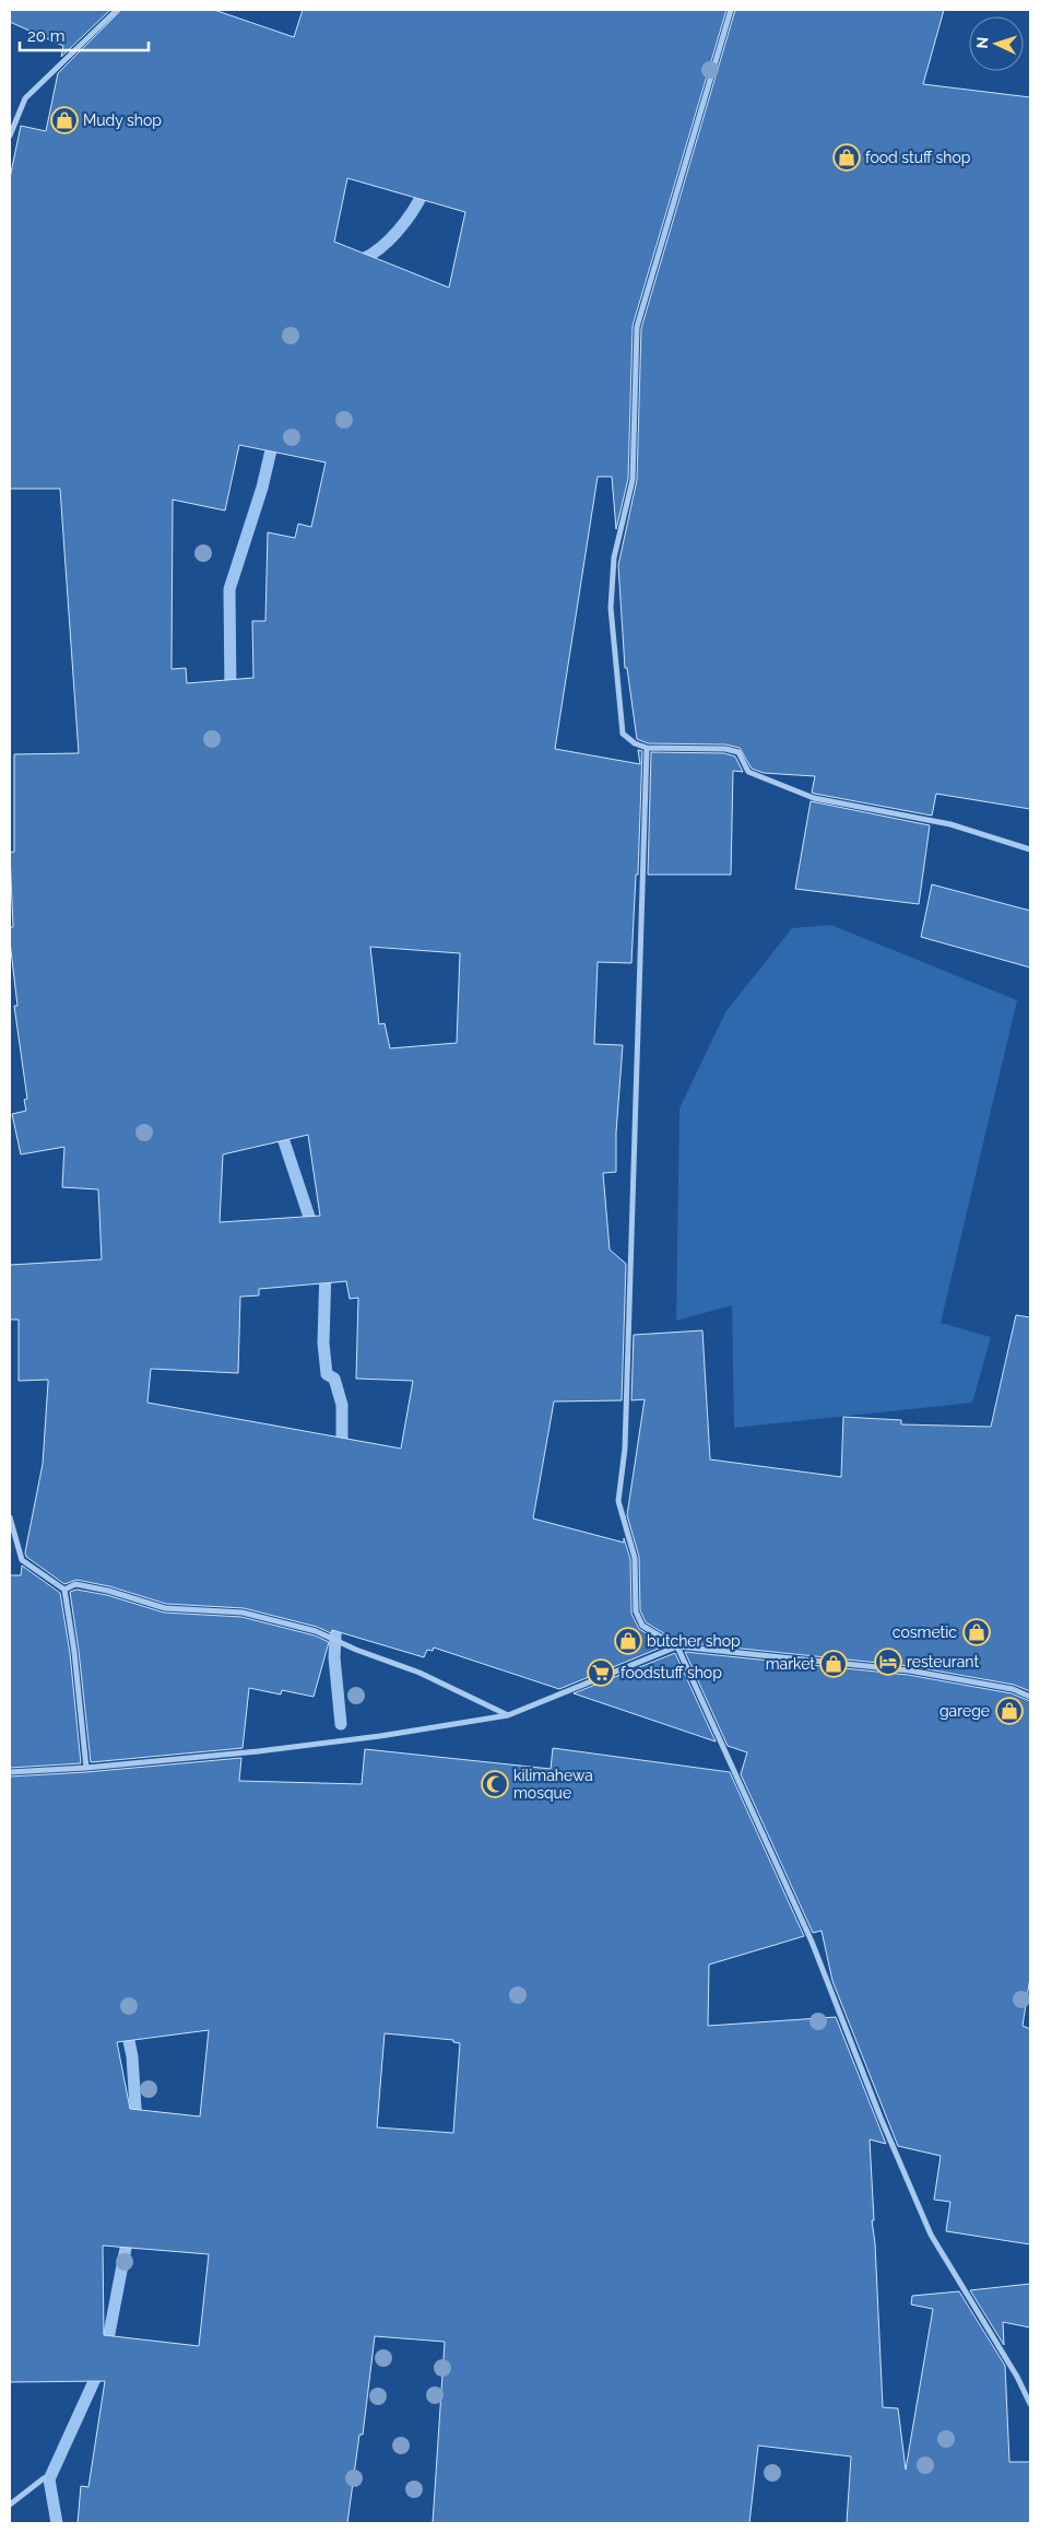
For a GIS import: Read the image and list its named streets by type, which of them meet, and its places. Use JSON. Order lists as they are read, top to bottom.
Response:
{
  "places": {
    "shop": [
      "Mudy shop",
      "food stuff shop",
      "cosmetic",
      "butcher shop",
      "market",
      "garege"
    ],
    "hotel": ["resteurant"],
    "supermarket": ["foodstuff shop"],
    "mosque": ["kilimahewa mosque"]
  },
  "scale_bar": "20 m",
  "north": "left"
}
